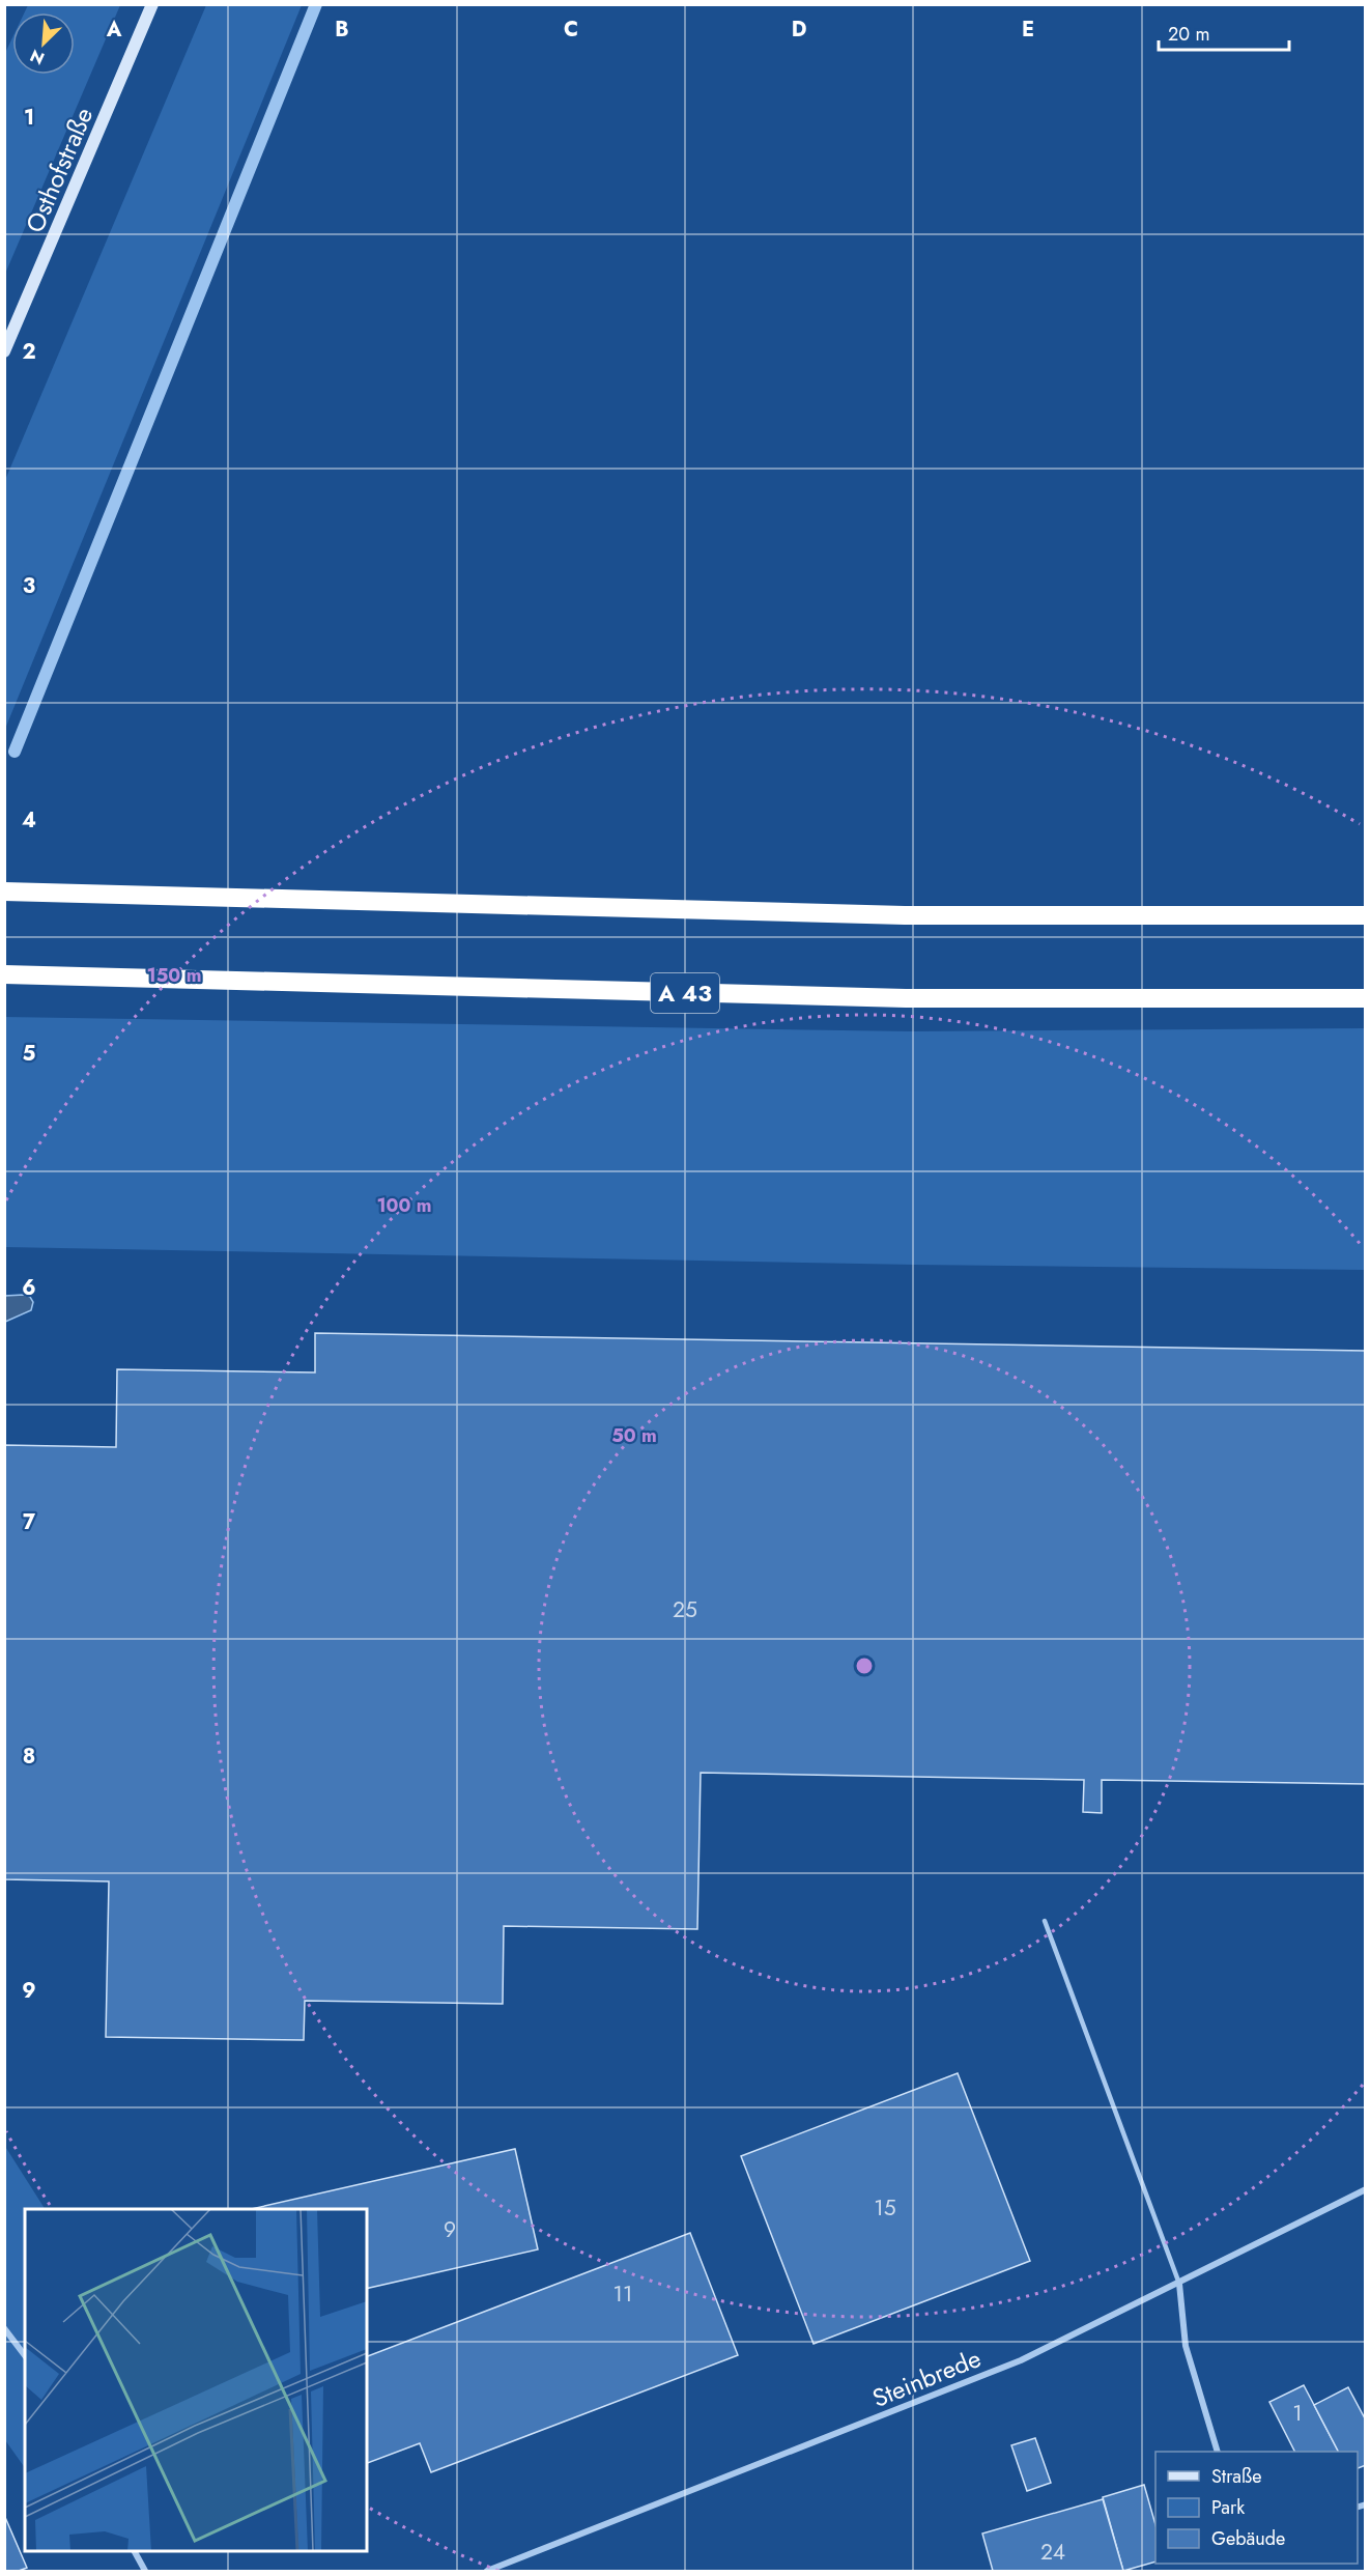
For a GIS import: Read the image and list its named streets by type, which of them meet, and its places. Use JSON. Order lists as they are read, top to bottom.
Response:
{
  "streets": {
    "highway": ["A 43"],
    "street": ["Osthofstraße", "Steinbrede"]
  },
  "house_numbers": [
    "25",
    "15",
    "9",
    "11",
    "1",
    "24"
  ],
  "legend": ["Straße", "Park", "Gebäude"],
  "scale_bar": "20 m",
  "north": "bottom left",
  "grid": {
    "columns": [
      "A",
      "B",
      "C",
      "D",
      "E"
    ],
    "rows": [
      "1",
      "2",
      "3",
      "4",
      "5",
      "6",
      "7",
      "8",
      "9"
    ]
  },
  "rings": ["150 m", "100 m", "50 m"]
}
